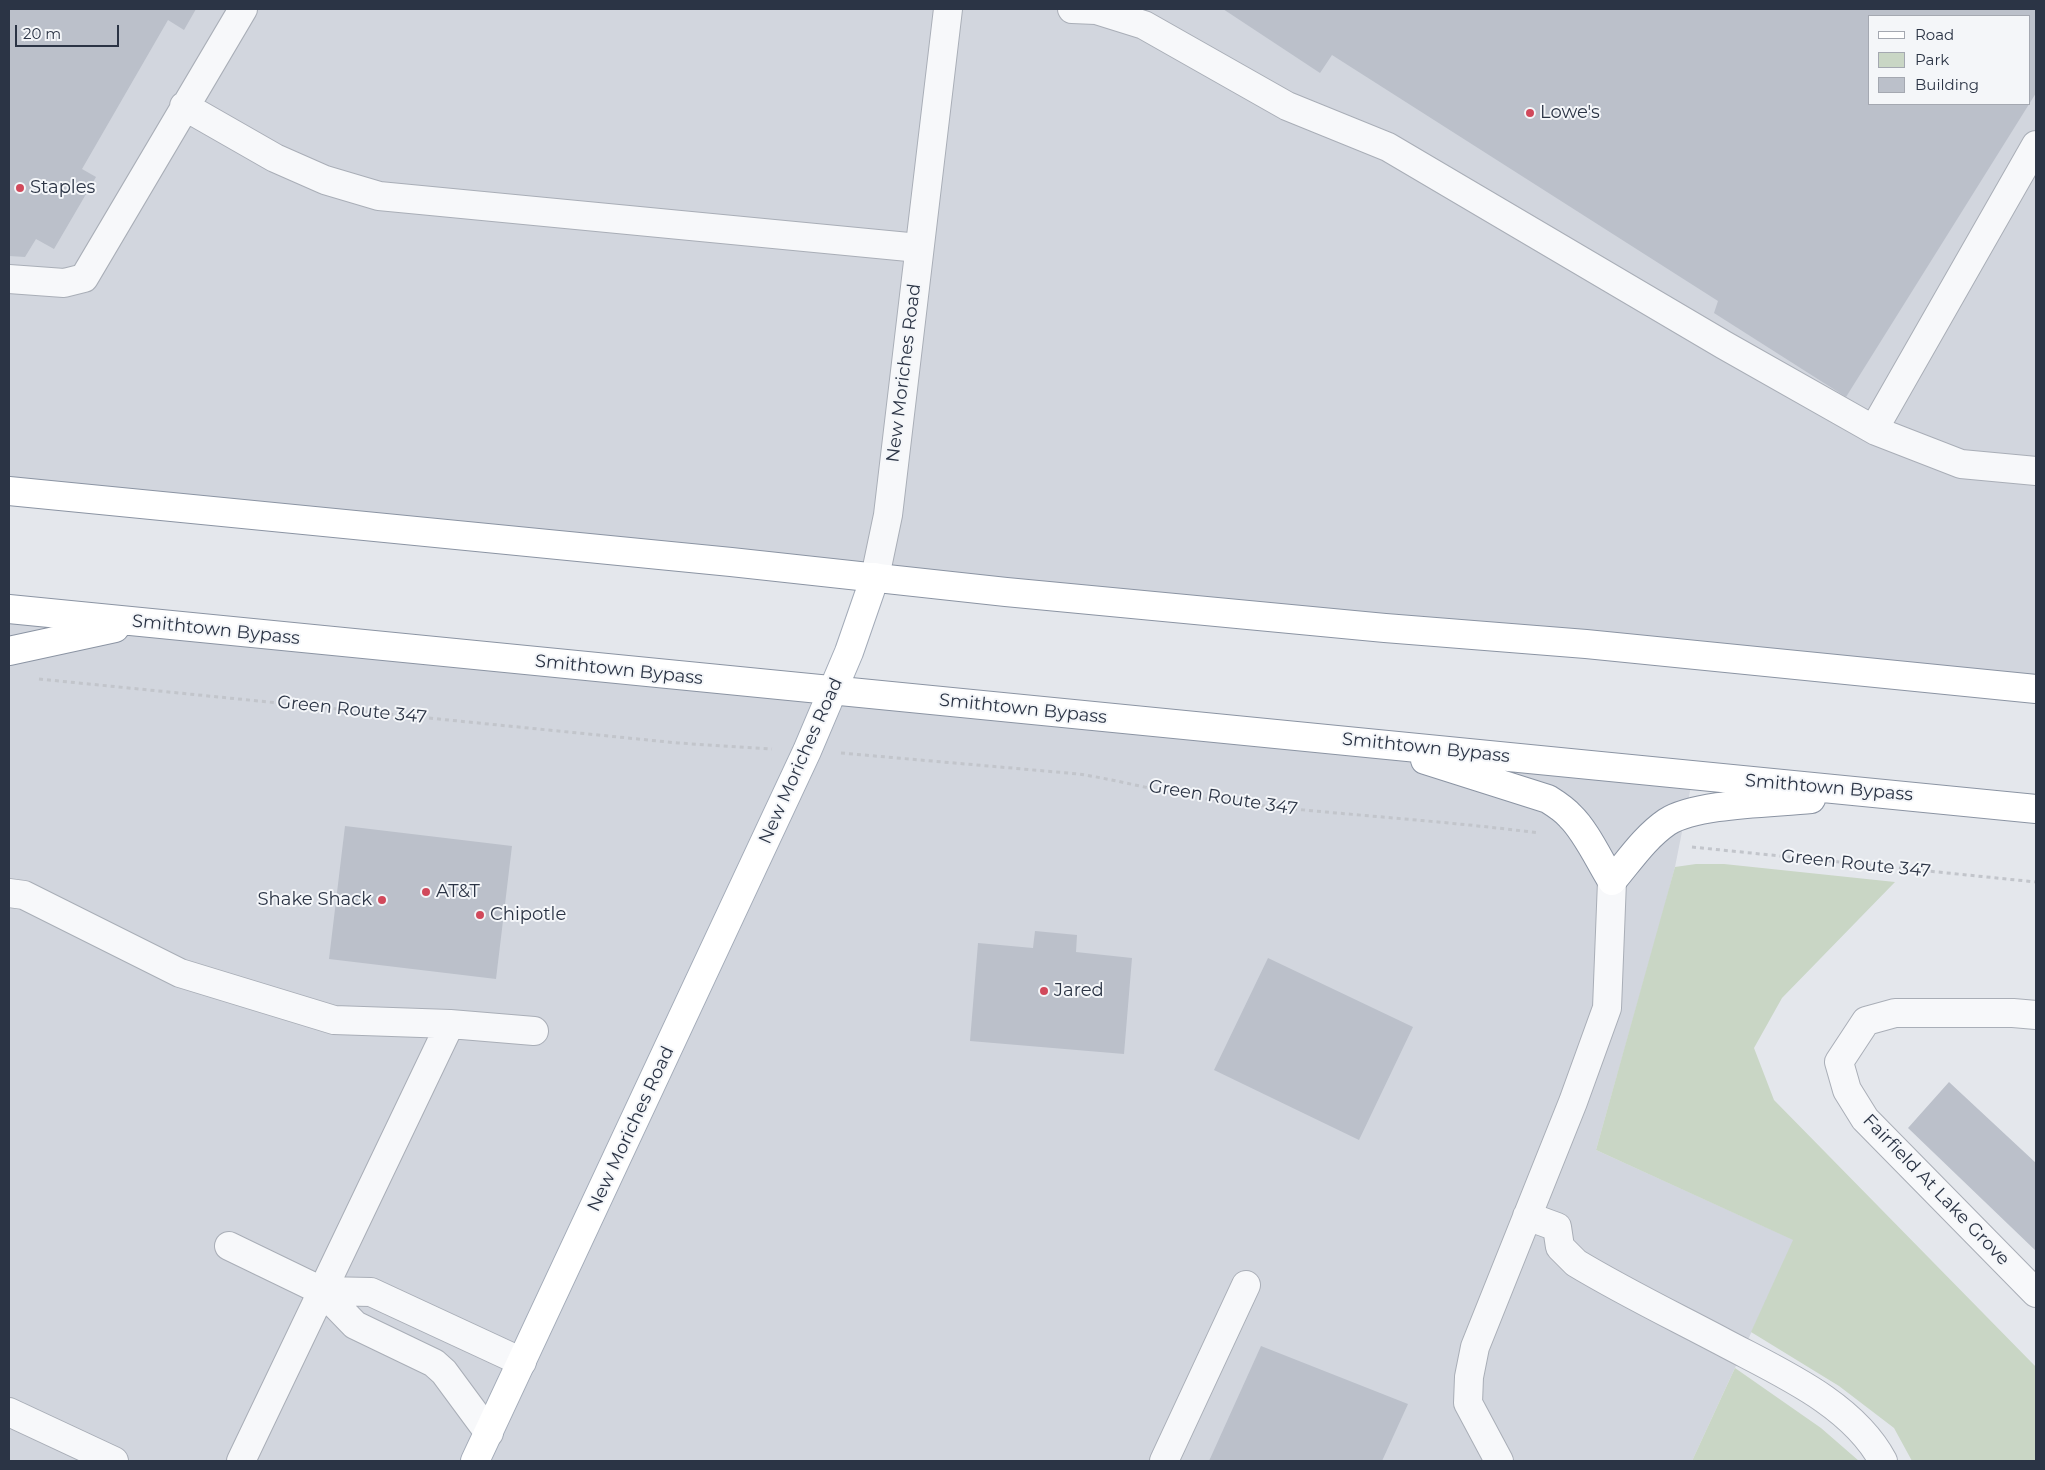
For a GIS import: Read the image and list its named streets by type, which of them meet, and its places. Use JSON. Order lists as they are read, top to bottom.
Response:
{
  "streets": {
    "main road": ["New Moriches Road", "Smithtown Bypass"],
    "street": ["Fairfield At Lake Grove"],
    "path": ["Green Route 347"]
  },
  "crossings": [
    ["New Moriches Road", "Smithtown Bypass"]
  ],
  "places": [
    "Lowe's",
    "Staples",
    "AT&T",
    "Shake Shack",
    "Chipotle",
    "Jared"
  ],
  "legend": ["Road", "Park", "Building"],
  "scale_bar": "20 m"
}
